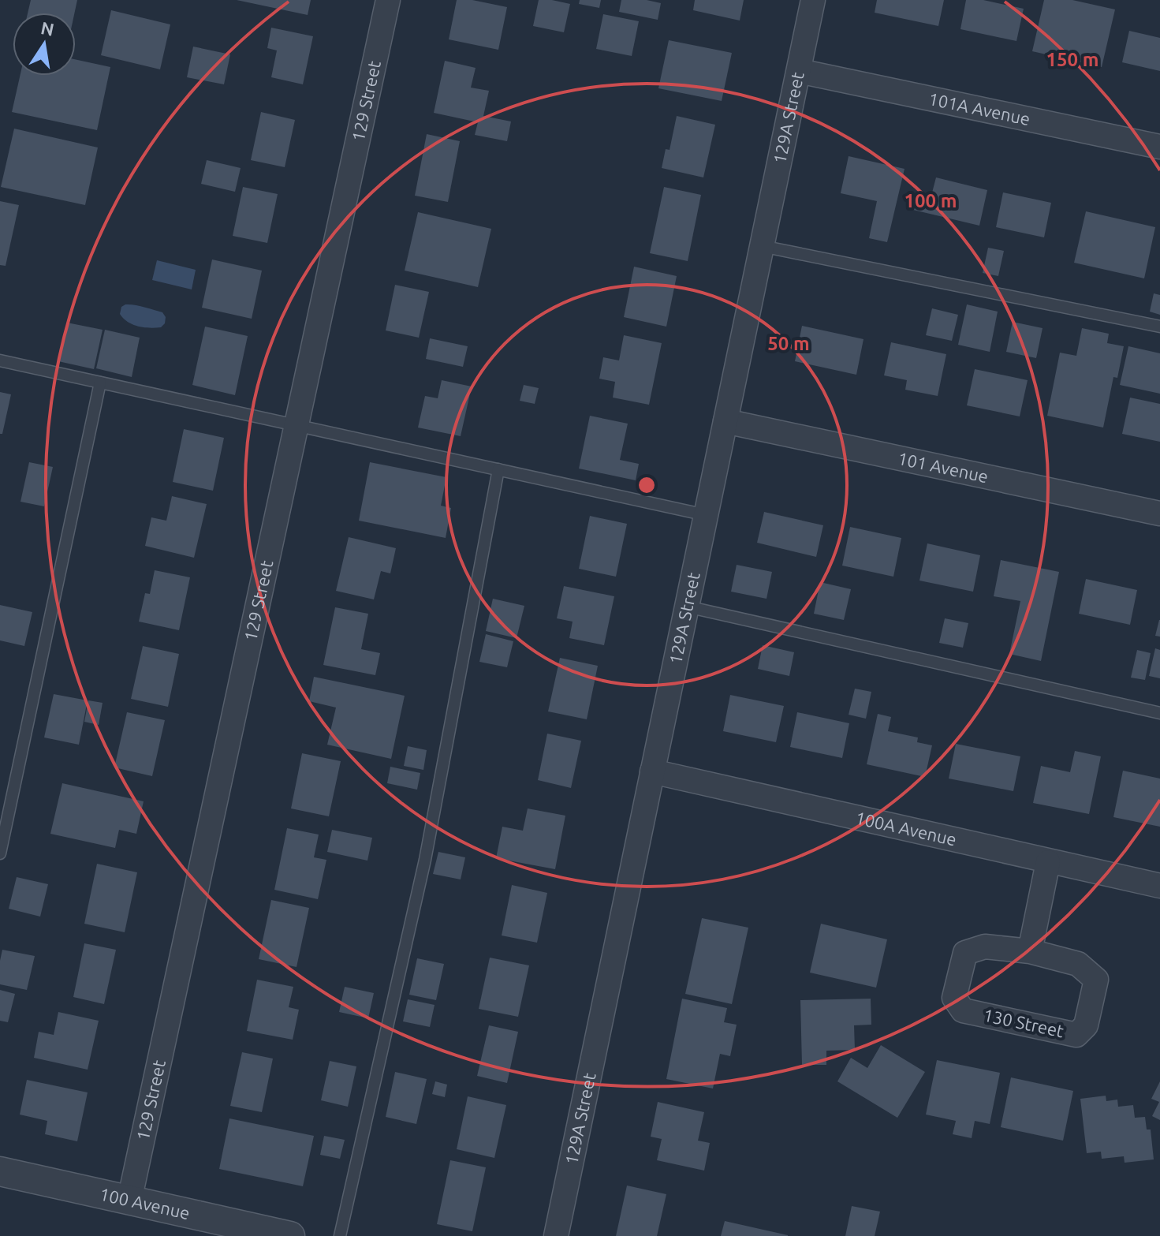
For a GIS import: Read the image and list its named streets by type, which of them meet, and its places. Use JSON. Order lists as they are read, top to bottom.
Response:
{
  "streets": {
    "street": [
      "129 Street",
      "101A Avenue",
      "129A Street",
      "101 Avenue",
      "100A Avenue",
      "130 Street",
      "100 Avenue"
    ]
  },
  "crossings": [
    ["129 Street", "100 Avenue"],
    ["101A Avenue", "129A Street"],
    ["129A Street", "101 Avenue"],
    ["129A Street", "100A Avenue"]
  ],
  "north": "top",
  "rings": ["150 m", "100 m", "50 m"]
}
